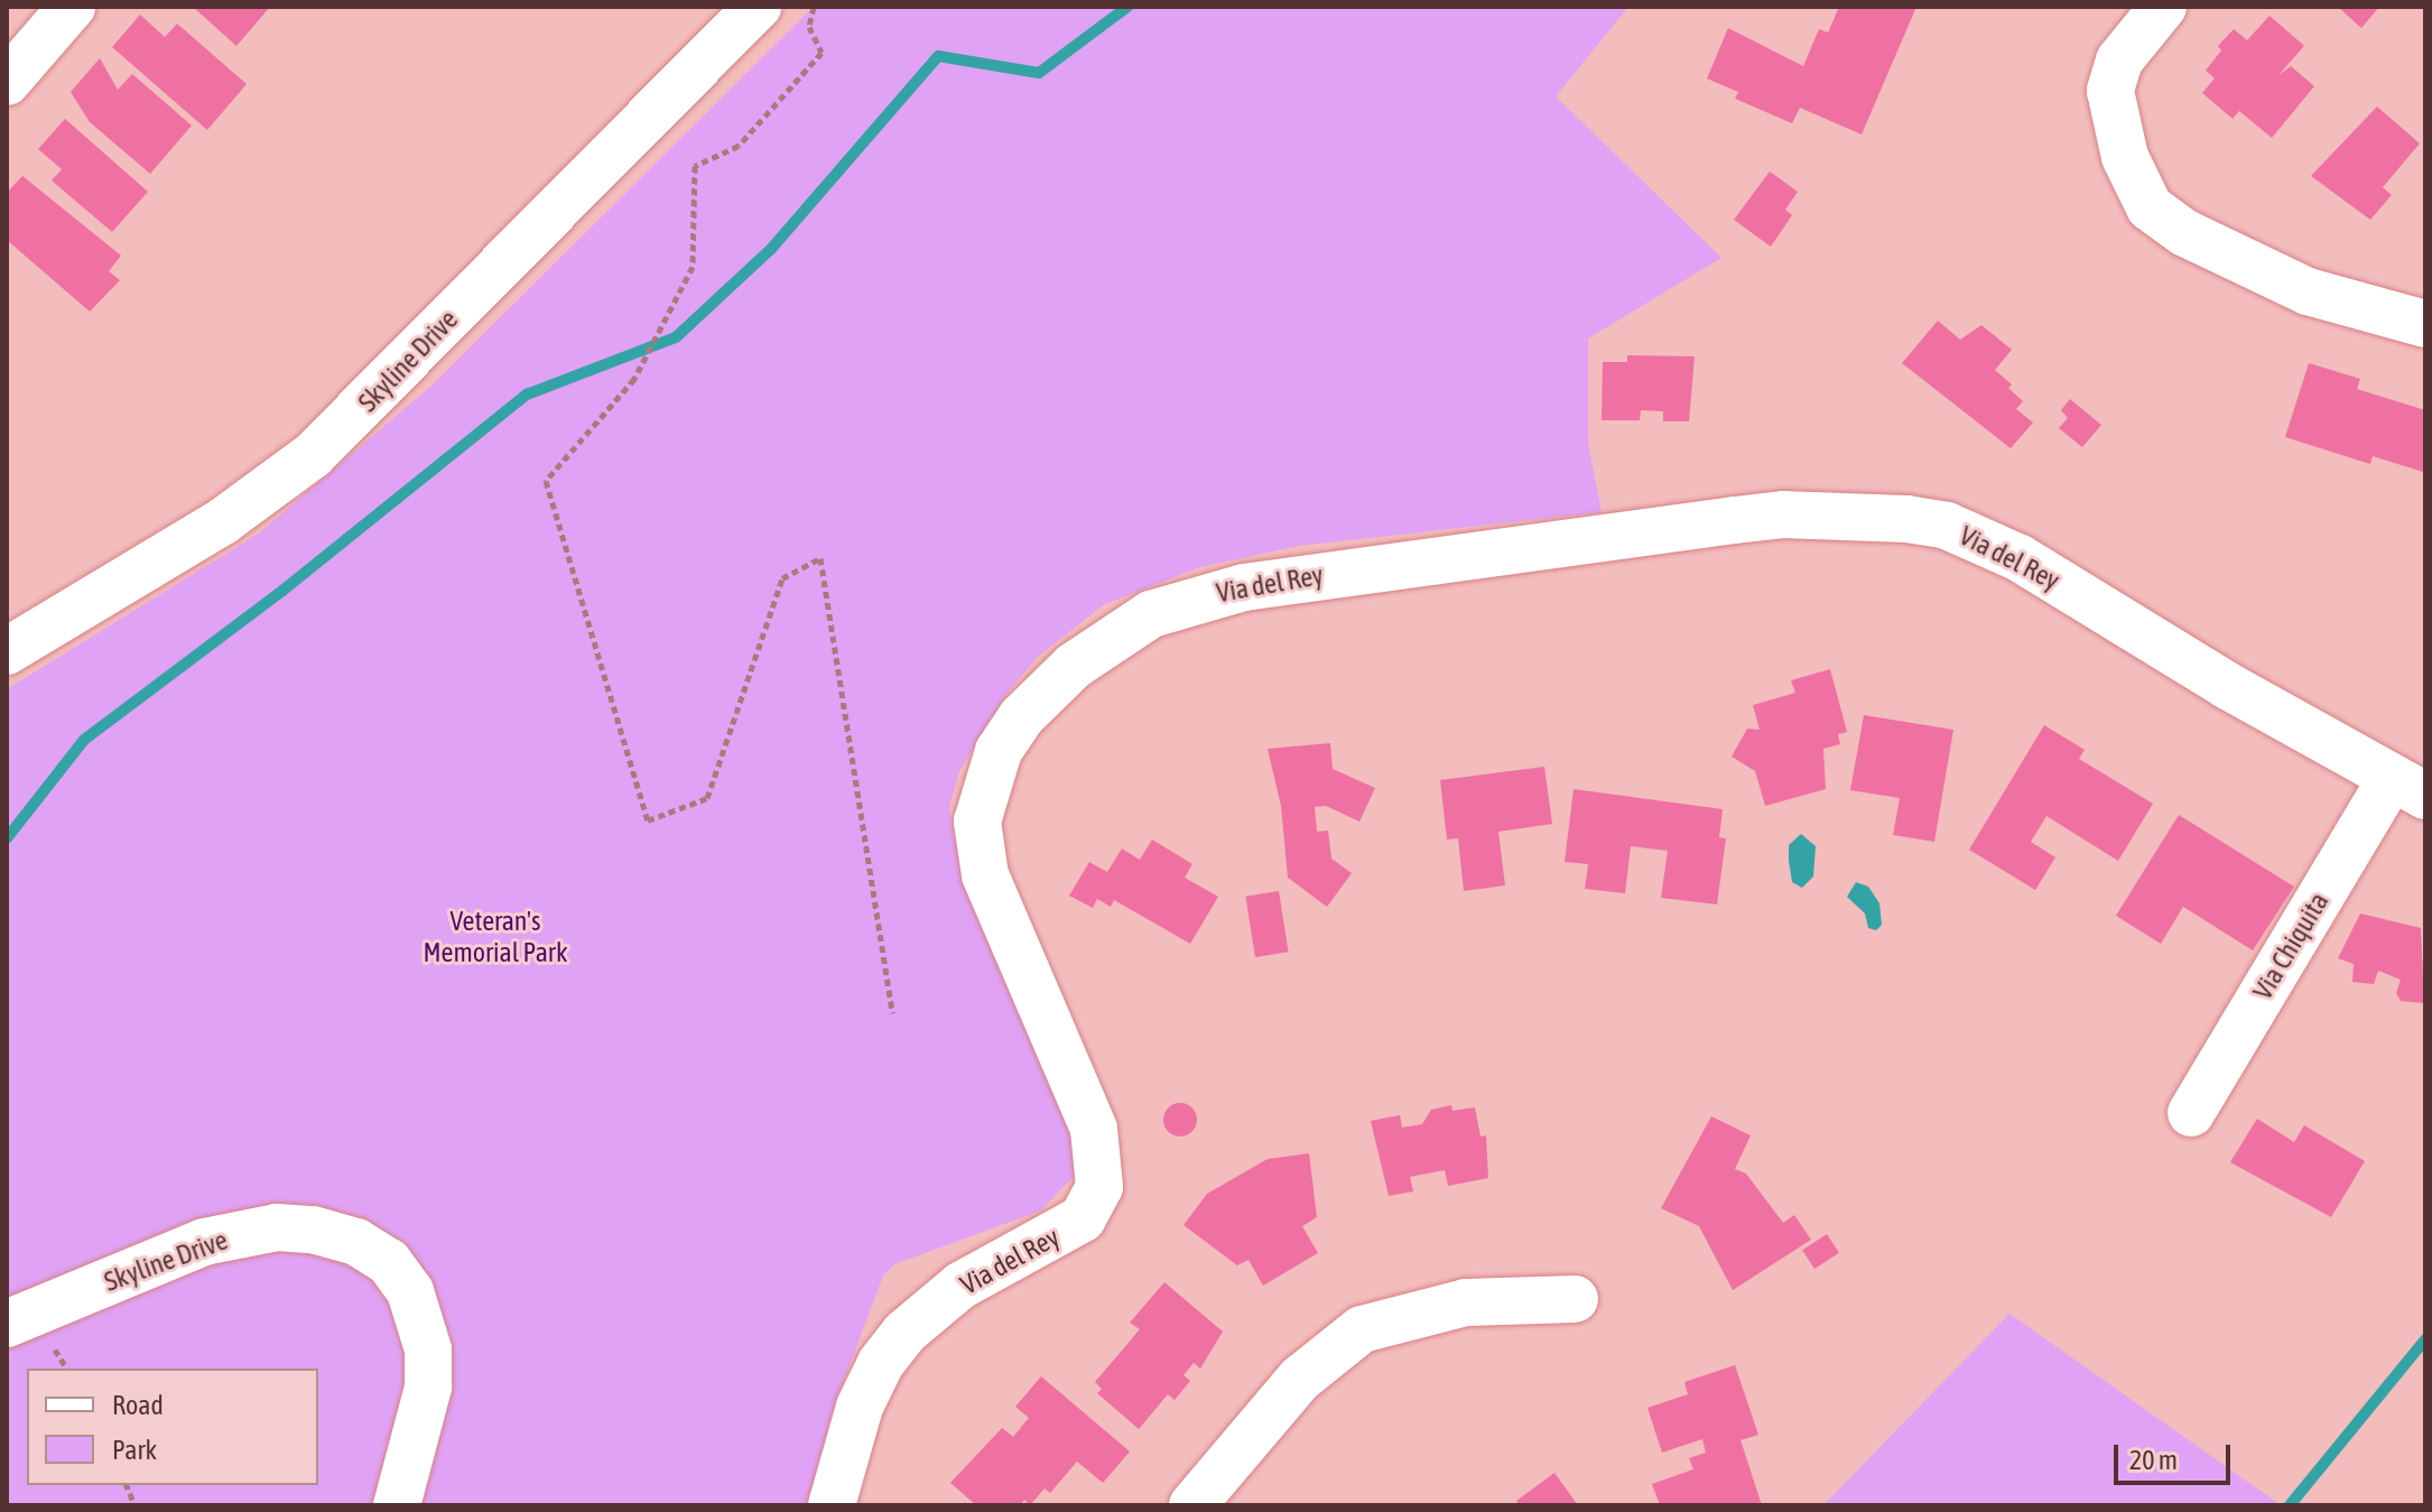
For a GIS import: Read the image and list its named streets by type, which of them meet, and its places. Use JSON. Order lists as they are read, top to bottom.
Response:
{
  "streets": {
    "street": ["Skyline Drive", "Via del Rey", "Via Chiquita"]
  },
  "crossings": [
    ["Via del Rey", "Via Chiquita"]
  ],
  "parks": ["Veteran's Memorial Park"],
  "legend": ["Road", "Park"],
  "scale_bar": "20 m"
}
